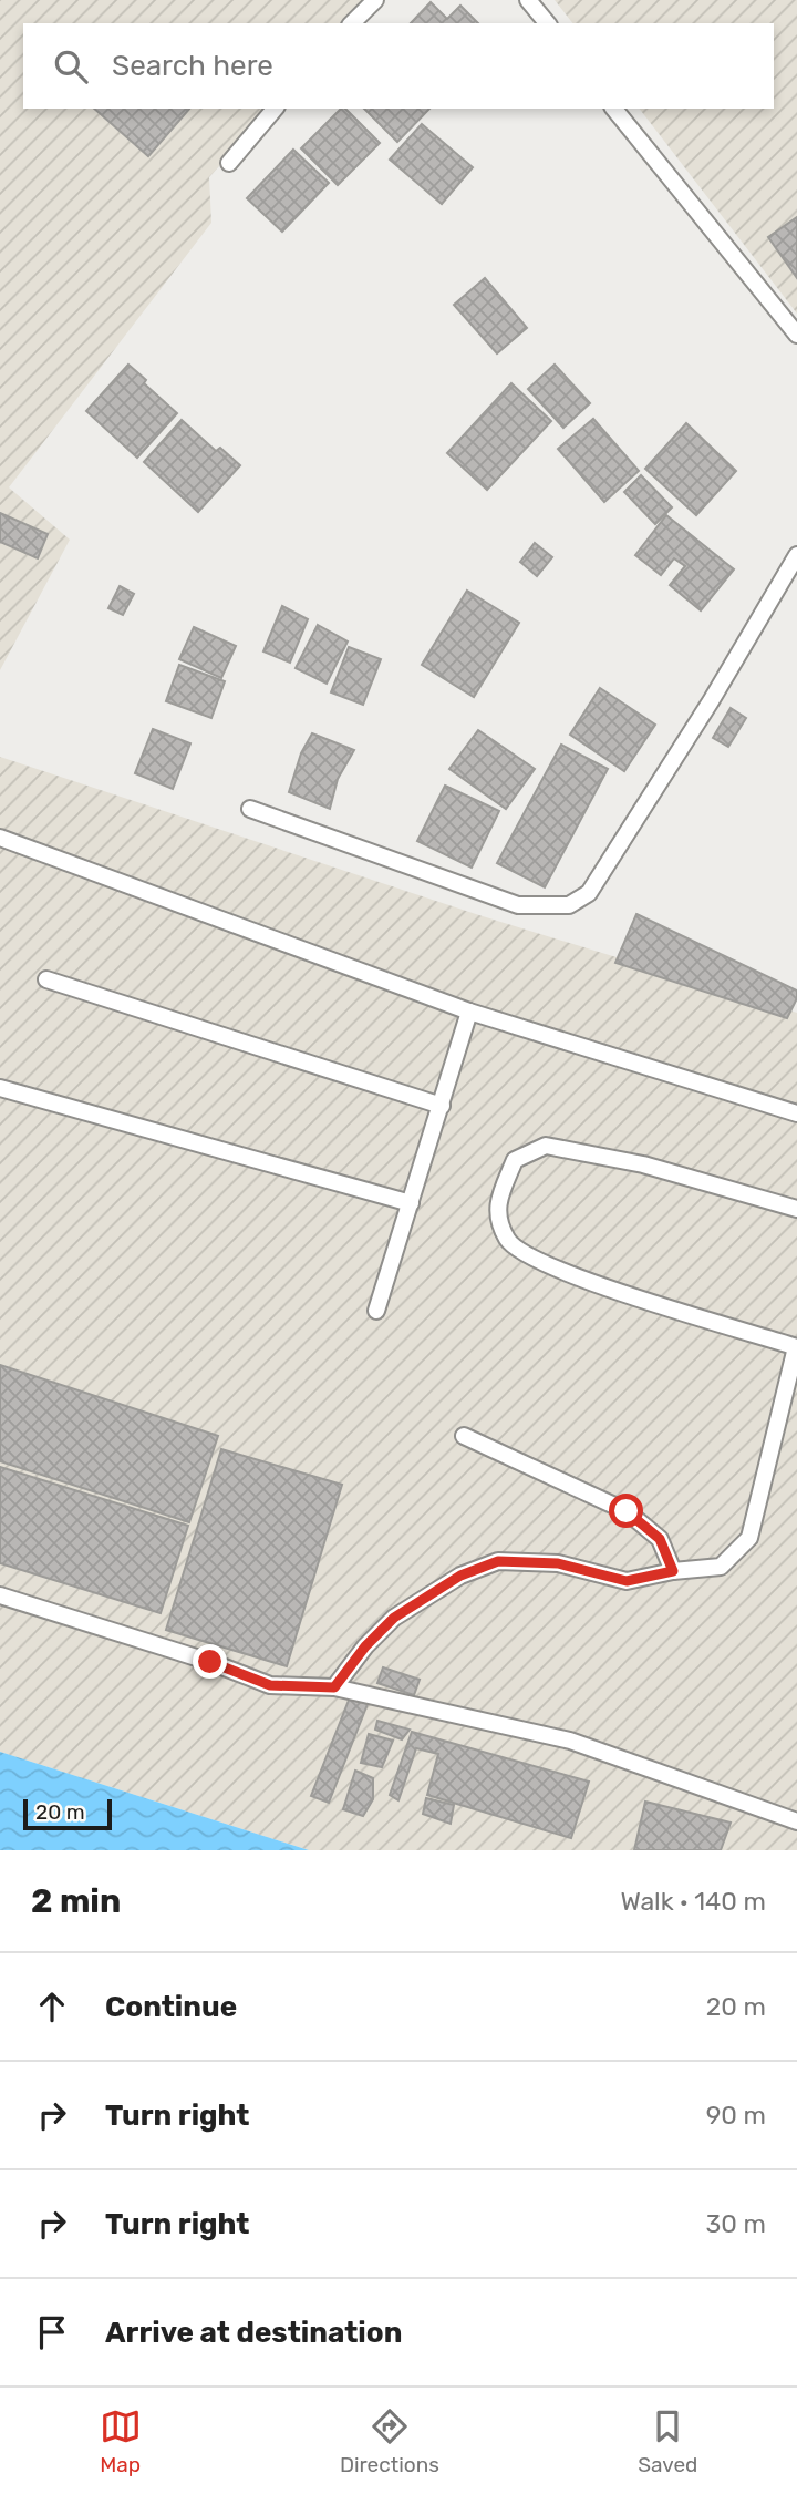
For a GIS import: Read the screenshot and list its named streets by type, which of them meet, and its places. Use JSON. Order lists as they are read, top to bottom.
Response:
{
  "scale_bar": "20 m",
  "page": {
    "search": "Search here",
    "scale": "20 m",
    "heading": ["2 min", "Walk · 140 m"],
    "list": [
      ["Continue", "20 m"],
      ["Turn right", "90 m"],
      ["Turn right", "30 m"],
      "Arrive at destination"
    ],
    "nav": ["Map", "Directions", "Saved"]
  }
}
